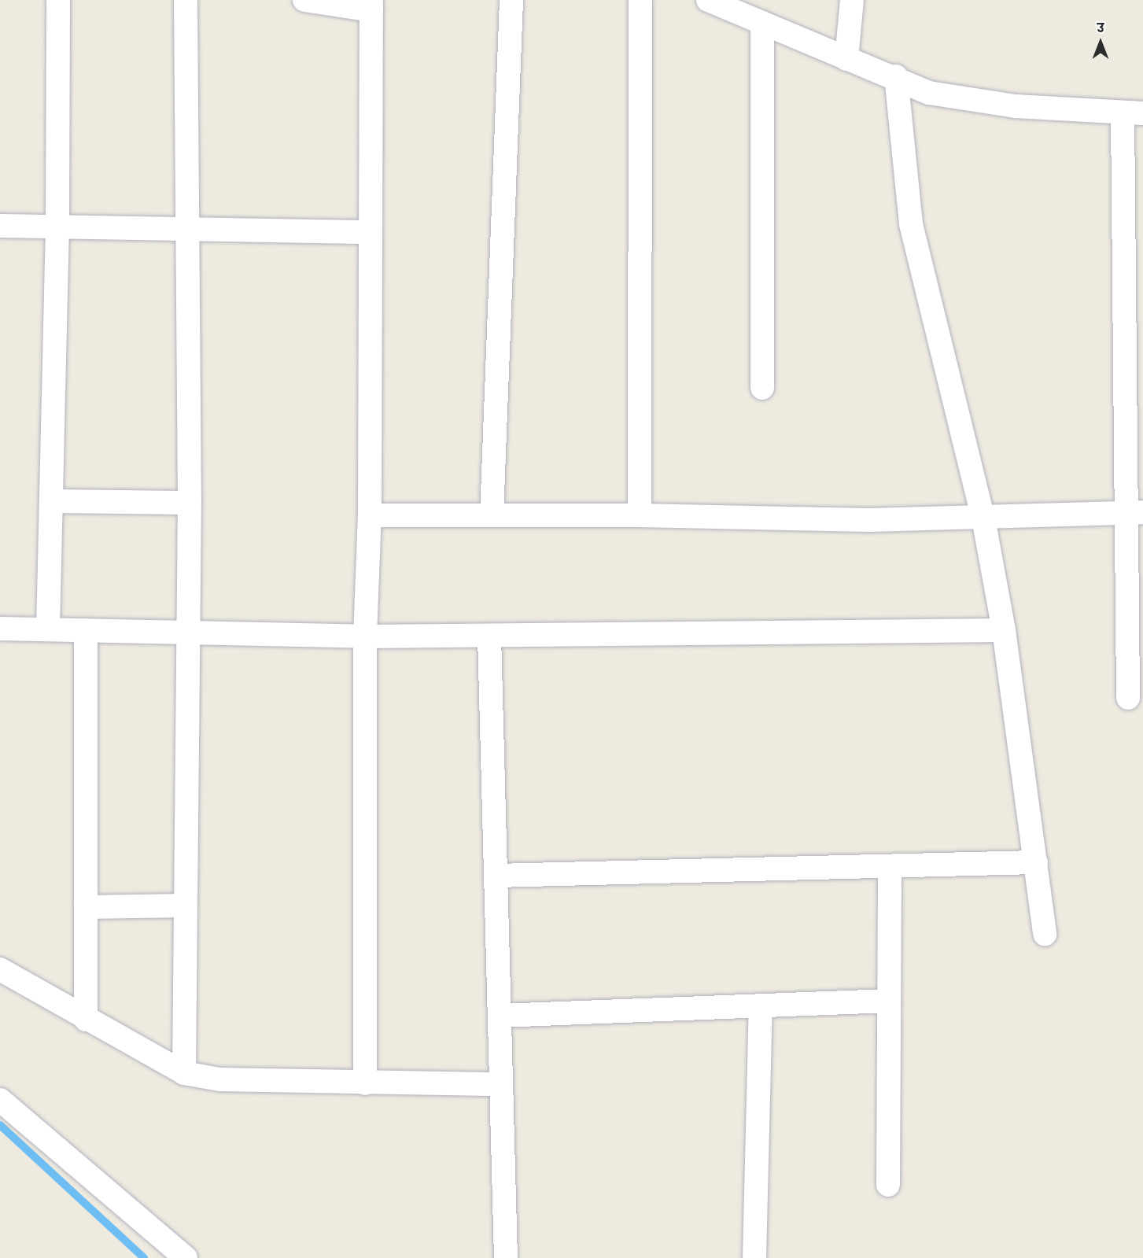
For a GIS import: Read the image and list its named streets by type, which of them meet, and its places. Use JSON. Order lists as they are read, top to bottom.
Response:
{
  "north": "top"
}
